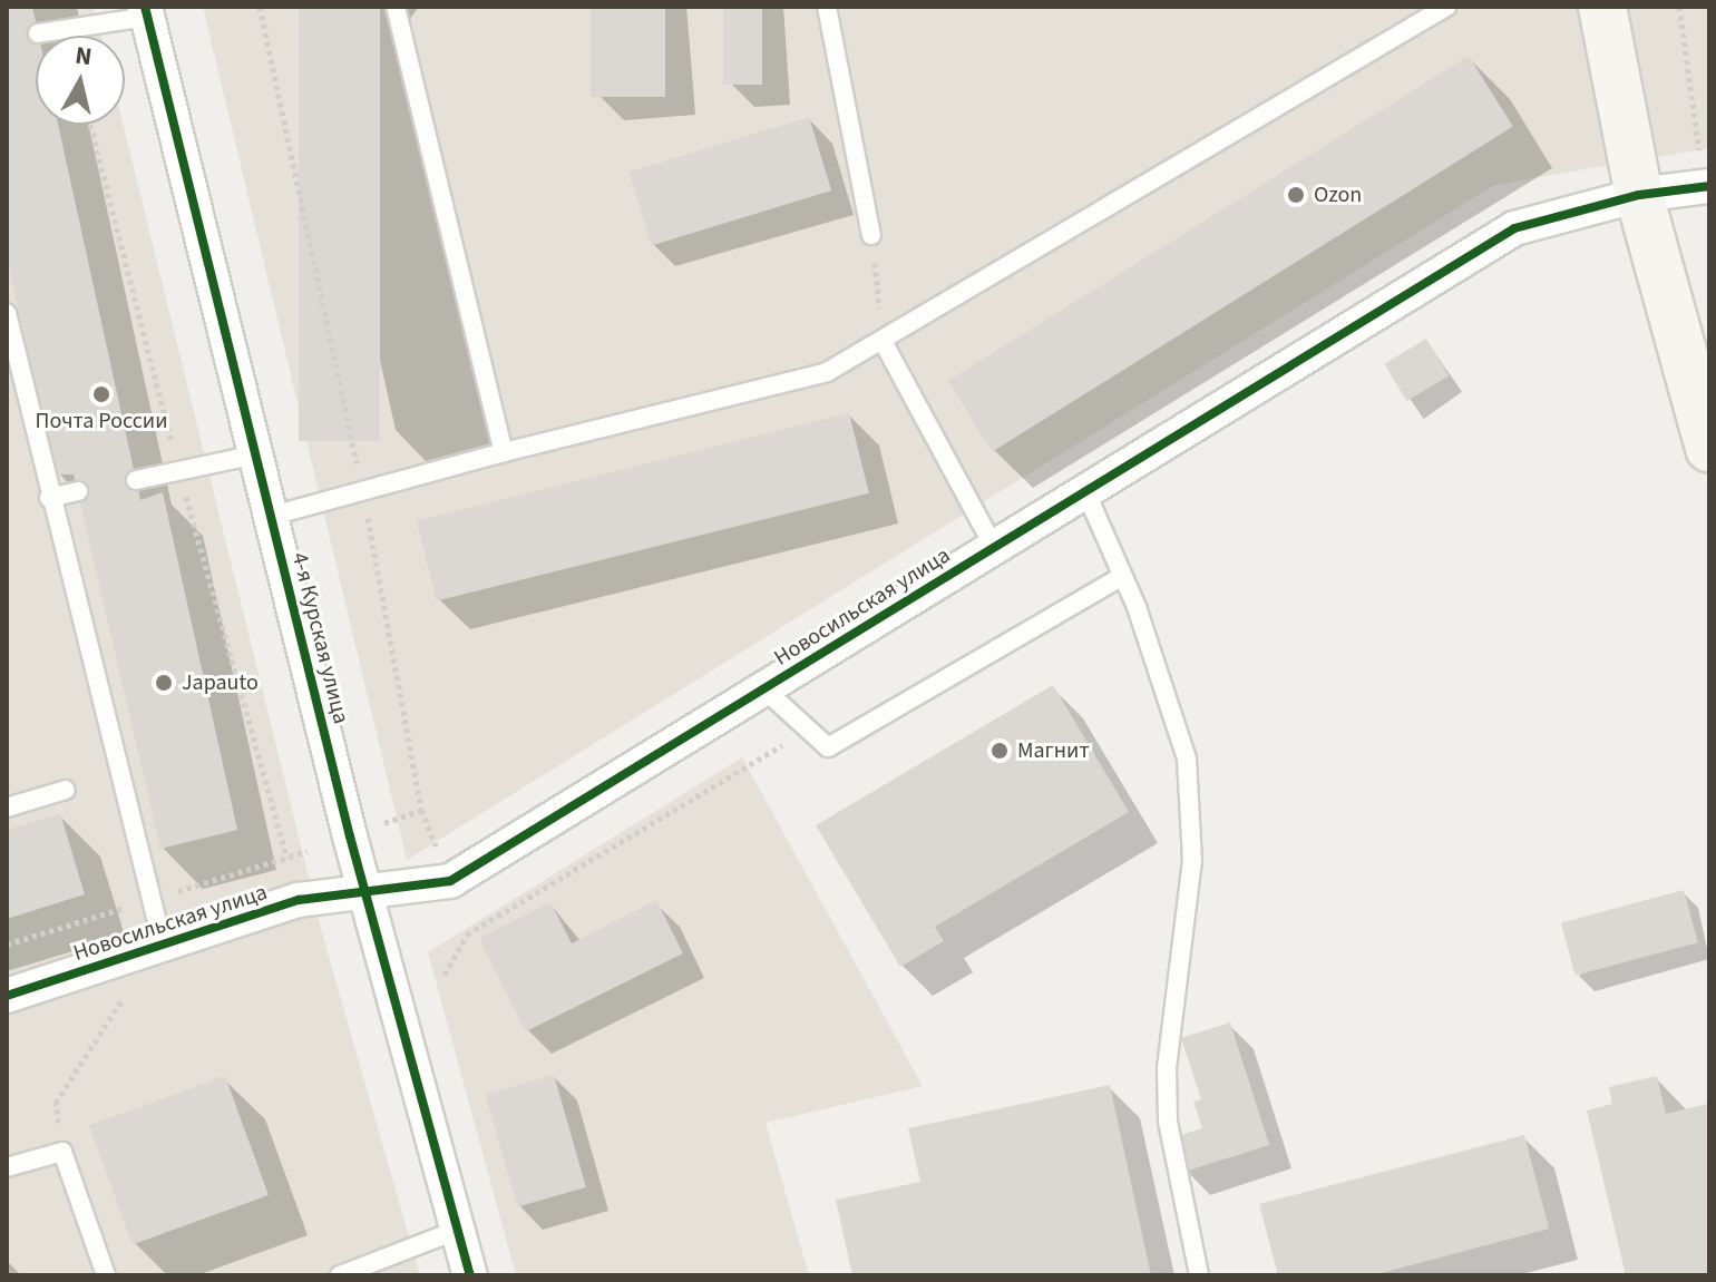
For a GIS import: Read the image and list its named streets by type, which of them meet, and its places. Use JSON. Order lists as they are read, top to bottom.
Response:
{
  "streets": {
    "street": ["Новосильская улица", "4-я Курская улица"]
  },
  "crossings": [
    ["Новосильская улица", "4-я Курская улица"]
  ],
  "places": [
    "Ozon",
    "Почта России",
    "Japauto",
    "Магнит"
  ],
  "north": "top"
}
